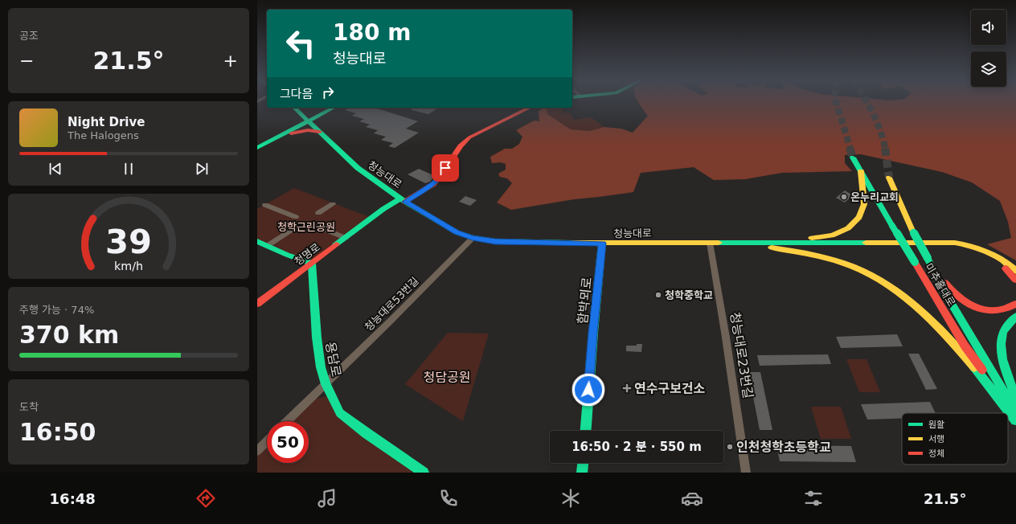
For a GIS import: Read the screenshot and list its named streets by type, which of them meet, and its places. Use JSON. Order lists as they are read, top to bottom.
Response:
{
  "streets": {
    "main road": [
      "청능대로",
      "청명로",
      "미추홀대로",
      "함박뫼로",
      "용담로"
    ],
    "street": ["청능대로53번길", "청능대로23번길"]
  },
  "crossings": [
    ["청능대로", "청명로"],
    ["청능대로", "함박뫼로"],
    ["청능대로", "청능대로53번길"],
    ["청능대로", "청능대로23번길"],
    ["청명로", "용담로"],
    ["청능대로53번길", "용담로"]
  ],
  "parks": ["청학근린공원", "청담공원"],
  "places": {
    "other": ["온누리교회", "청학중학교", "인천청학초등학교"],
    "health": ["연수구보건소"]
  },
  "legend": ["원활", "서행", "정체"],
  "page": {
    "tile": [
      "공조",
      ["주행 가능 · 74%", "370 km"],
      ["도착", "16:50"]
    ],
    "turn": ["180 m", "청능대로"],
    "heat": ["−", "21.5°", "+"],
    "then": "그다음",
    "song": ["Night Drive", "The Halogens"],
    "limit": "50",
    "trip": "16:50 · 2 분 · 550 m",
    "tabs": ["16:48", "21.5°"],
    "gauge": ["39", "km/h"]
  }
}
